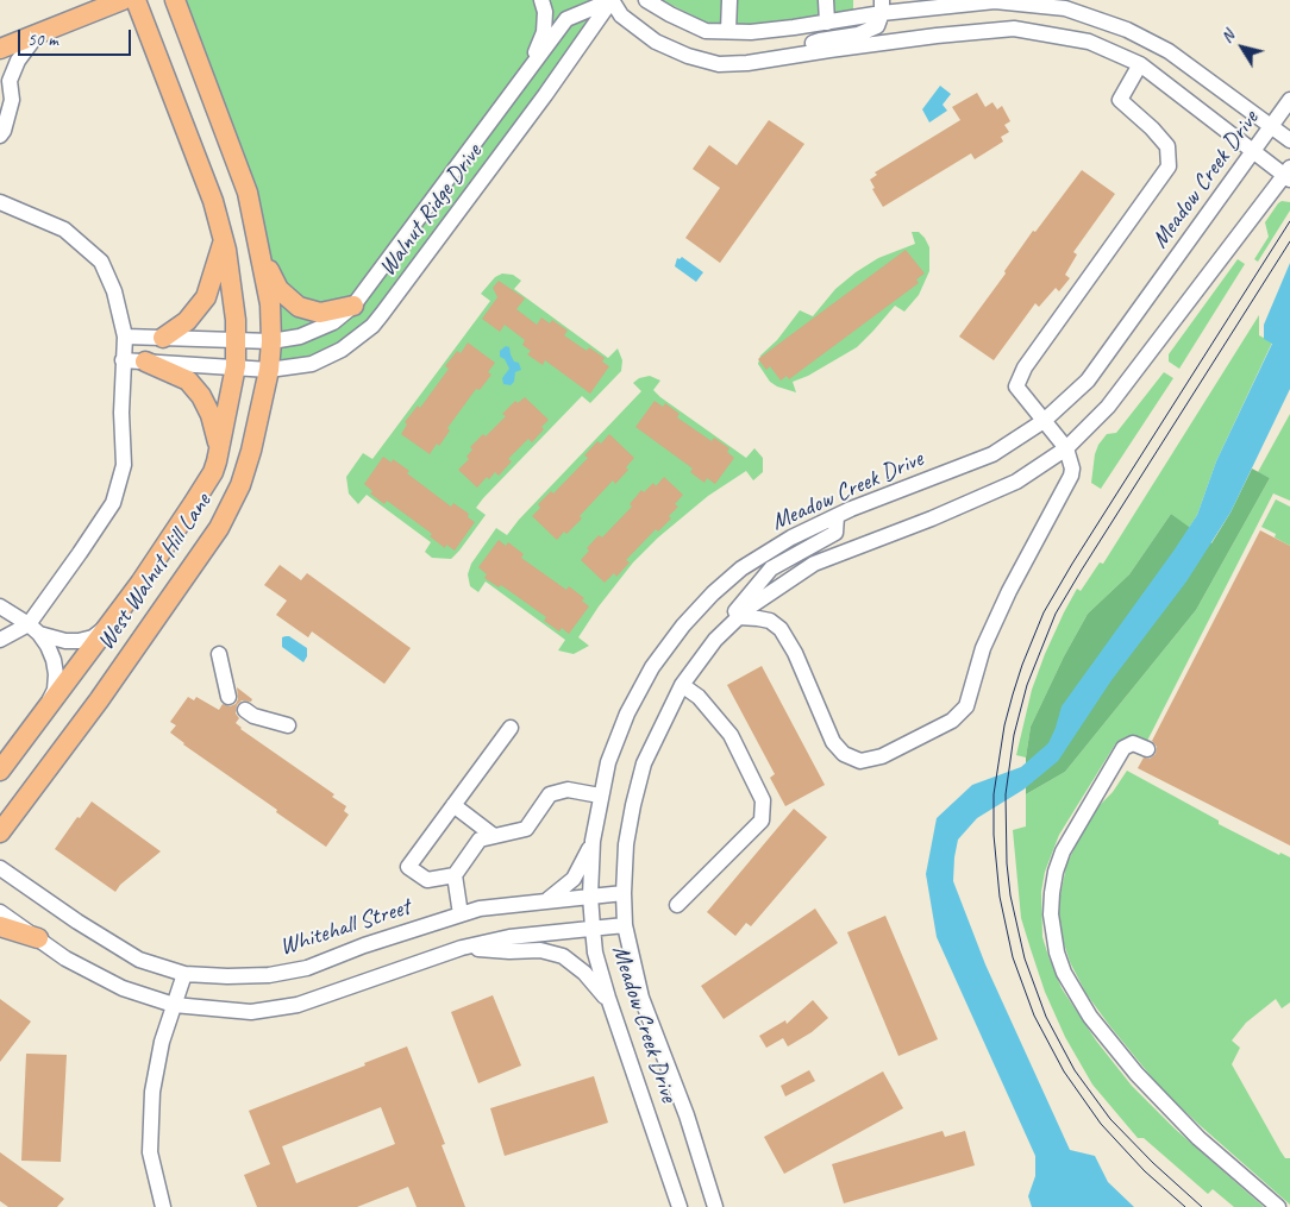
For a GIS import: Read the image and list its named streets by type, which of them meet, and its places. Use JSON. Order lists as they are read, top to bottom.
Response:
{
  "streets": {
    "main road": ["West Walnut Hill Lane"],
    "street": ["Meadow Creek Drive", "Walnut Ridge Drive", "Whitehall Street"]
  },
  "crossings": [
    ["Meadow Creek Drive", "Whitehall Street"],
    ["Walnut Ridge Drive", "West Walnut Hill Lane"]
  ],
  "scale_bar": "50 m",
  "north": "top left"
}
